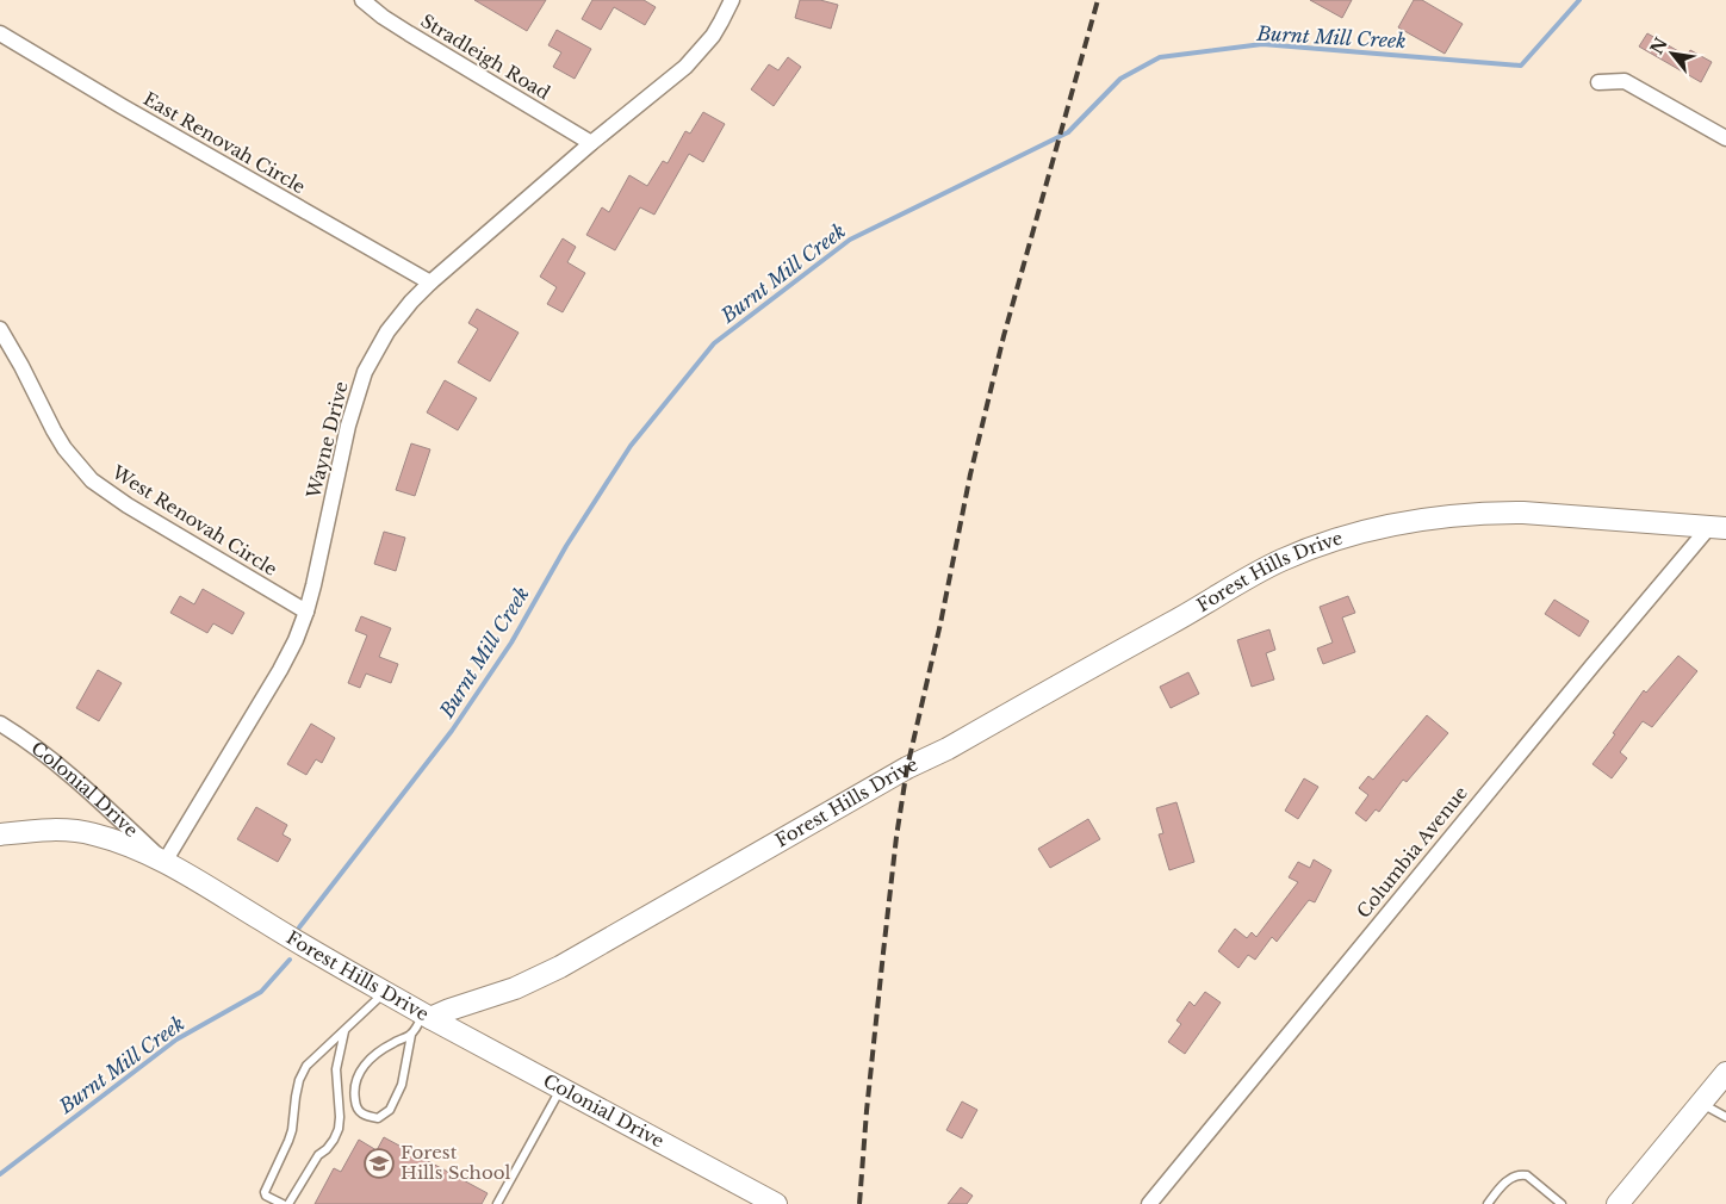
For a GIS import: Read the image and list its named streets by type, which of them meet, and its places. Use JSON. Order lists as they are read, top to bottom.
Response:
{
  "streets": {
    "street": [
      "Stradleigh Road",
      "East Renovah Circle",
      "Wayne Drive",
      "West Renovah Circle",
      "Forest Hills Drive",
      "Colonial Drive",
      "Columbia Avenue"
    ]
  },
  "crossings": [
    ["Stradleigh Road", "Wayne Drive"],
    ["East Renovah Circle", "Wayne Drive"],
    ["Wayne Drive", "West Renovah Circle"],
    ["Wayne Drive", "Forest Hills Drive"],
    ["Wayne Drive", "Colonial Drive"],
    ["Forest Hills Drive", "Colonial Drive"],
    ["Forest Hills Drive", "Columbia Avenue"]
  ],
  "water": ["Burnt Mill Creek"],
  "places": {
    "school or university": ["Forest Hills School"]
  },
  "north": "top left"
}
